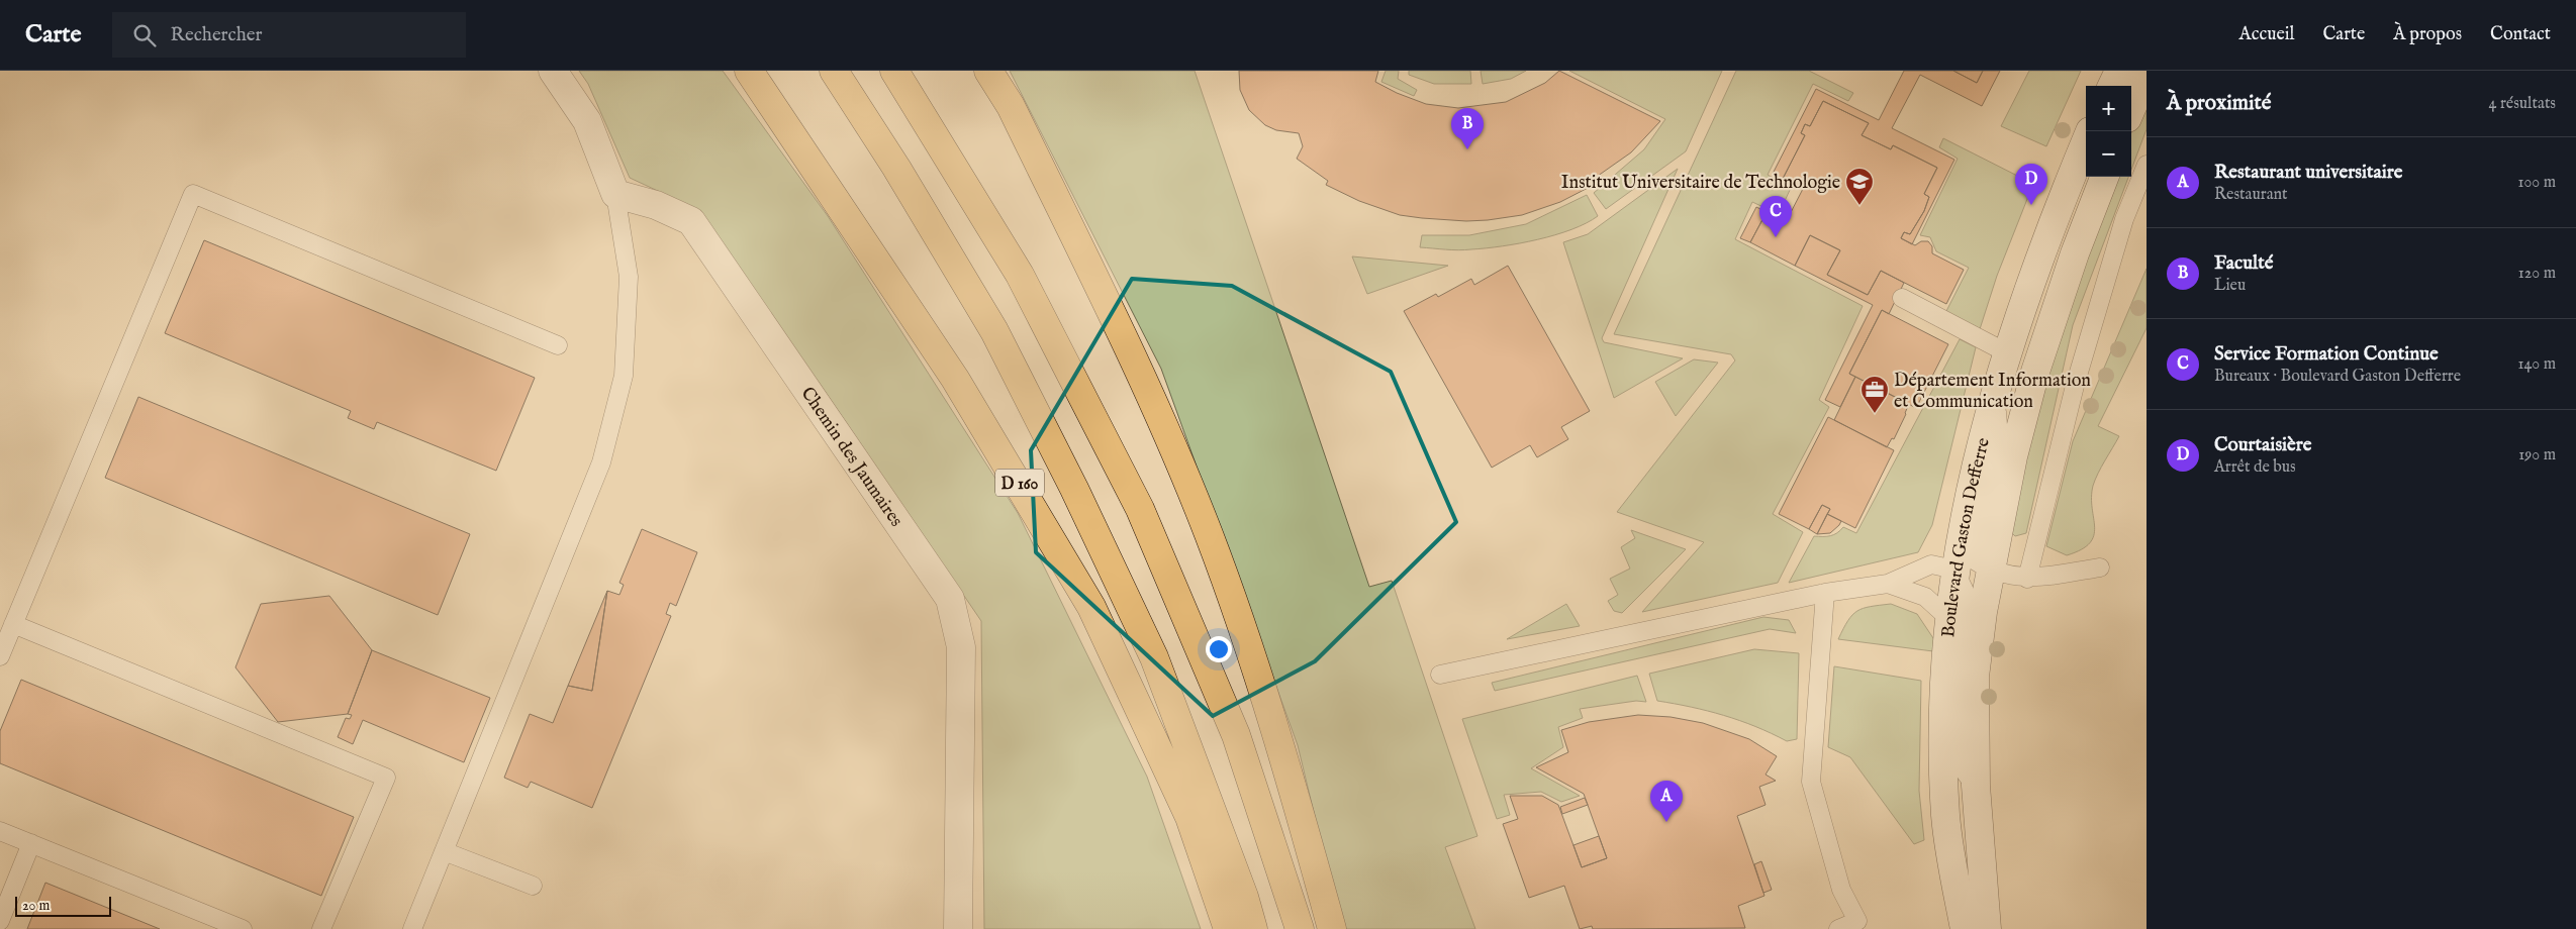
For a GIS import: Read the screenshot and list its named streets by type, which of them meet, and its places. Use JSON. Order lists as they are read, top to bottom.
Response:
{
  "streets": {
    "highway": ["D 160"],
    "main road": ["Chemin des Jaumaires", "Boulevard Gaston Defferre"]
  },
  "places": {
    "school or university": ["Institut Universitaire de Technologie"],
    "office": ["Département Information et Communication"]
  },
  "scale_bar": "20 m",
  "page": {
    "header": "Carte",
    "search": "Rechercher",
    "nav": [
      "Accueil",
      "Carte",
      "À propos",
      "Contact"
    ],
    "heading": ["À proximité", "4 résultats"],
    "map_buttons": ["+", "−"],
    "pins": [
      "B",
      "D",
      "C",
      "A"
    ],
    "list": [
      {
        "mark": "A",
        "name": "Restaurant universitaire",
        "note": "Restaurant",
        "value": "100 m"
      },
      {
        "mark": "B",
        "name": "Faculté",
        "note": "Lieu",
        "value": "120 m"
      },
      {
        "mark": "C",
        "name": "Service Formation Continue",
        "note": "Bureaux · Boulevard Gaston Defferre",
        "value": "140 m"
      },
      {
        "mark": "D",
        "name": "Courtaisière",
        "note": "Arrêt de bus",
        "value": "190 m"
      }
    ],
    "scale": "20 m"
  }
}
